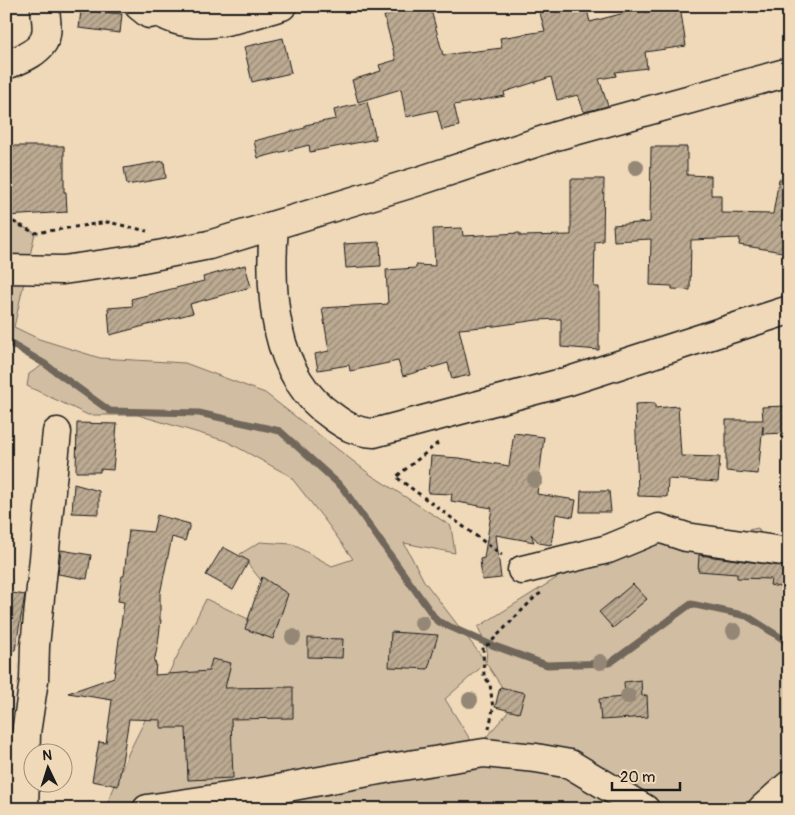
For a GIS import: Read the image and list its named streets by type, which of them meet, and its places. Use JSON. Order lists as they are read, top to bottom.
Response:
{
  "scale_bar": "20 m",
  "north": "top"
}
